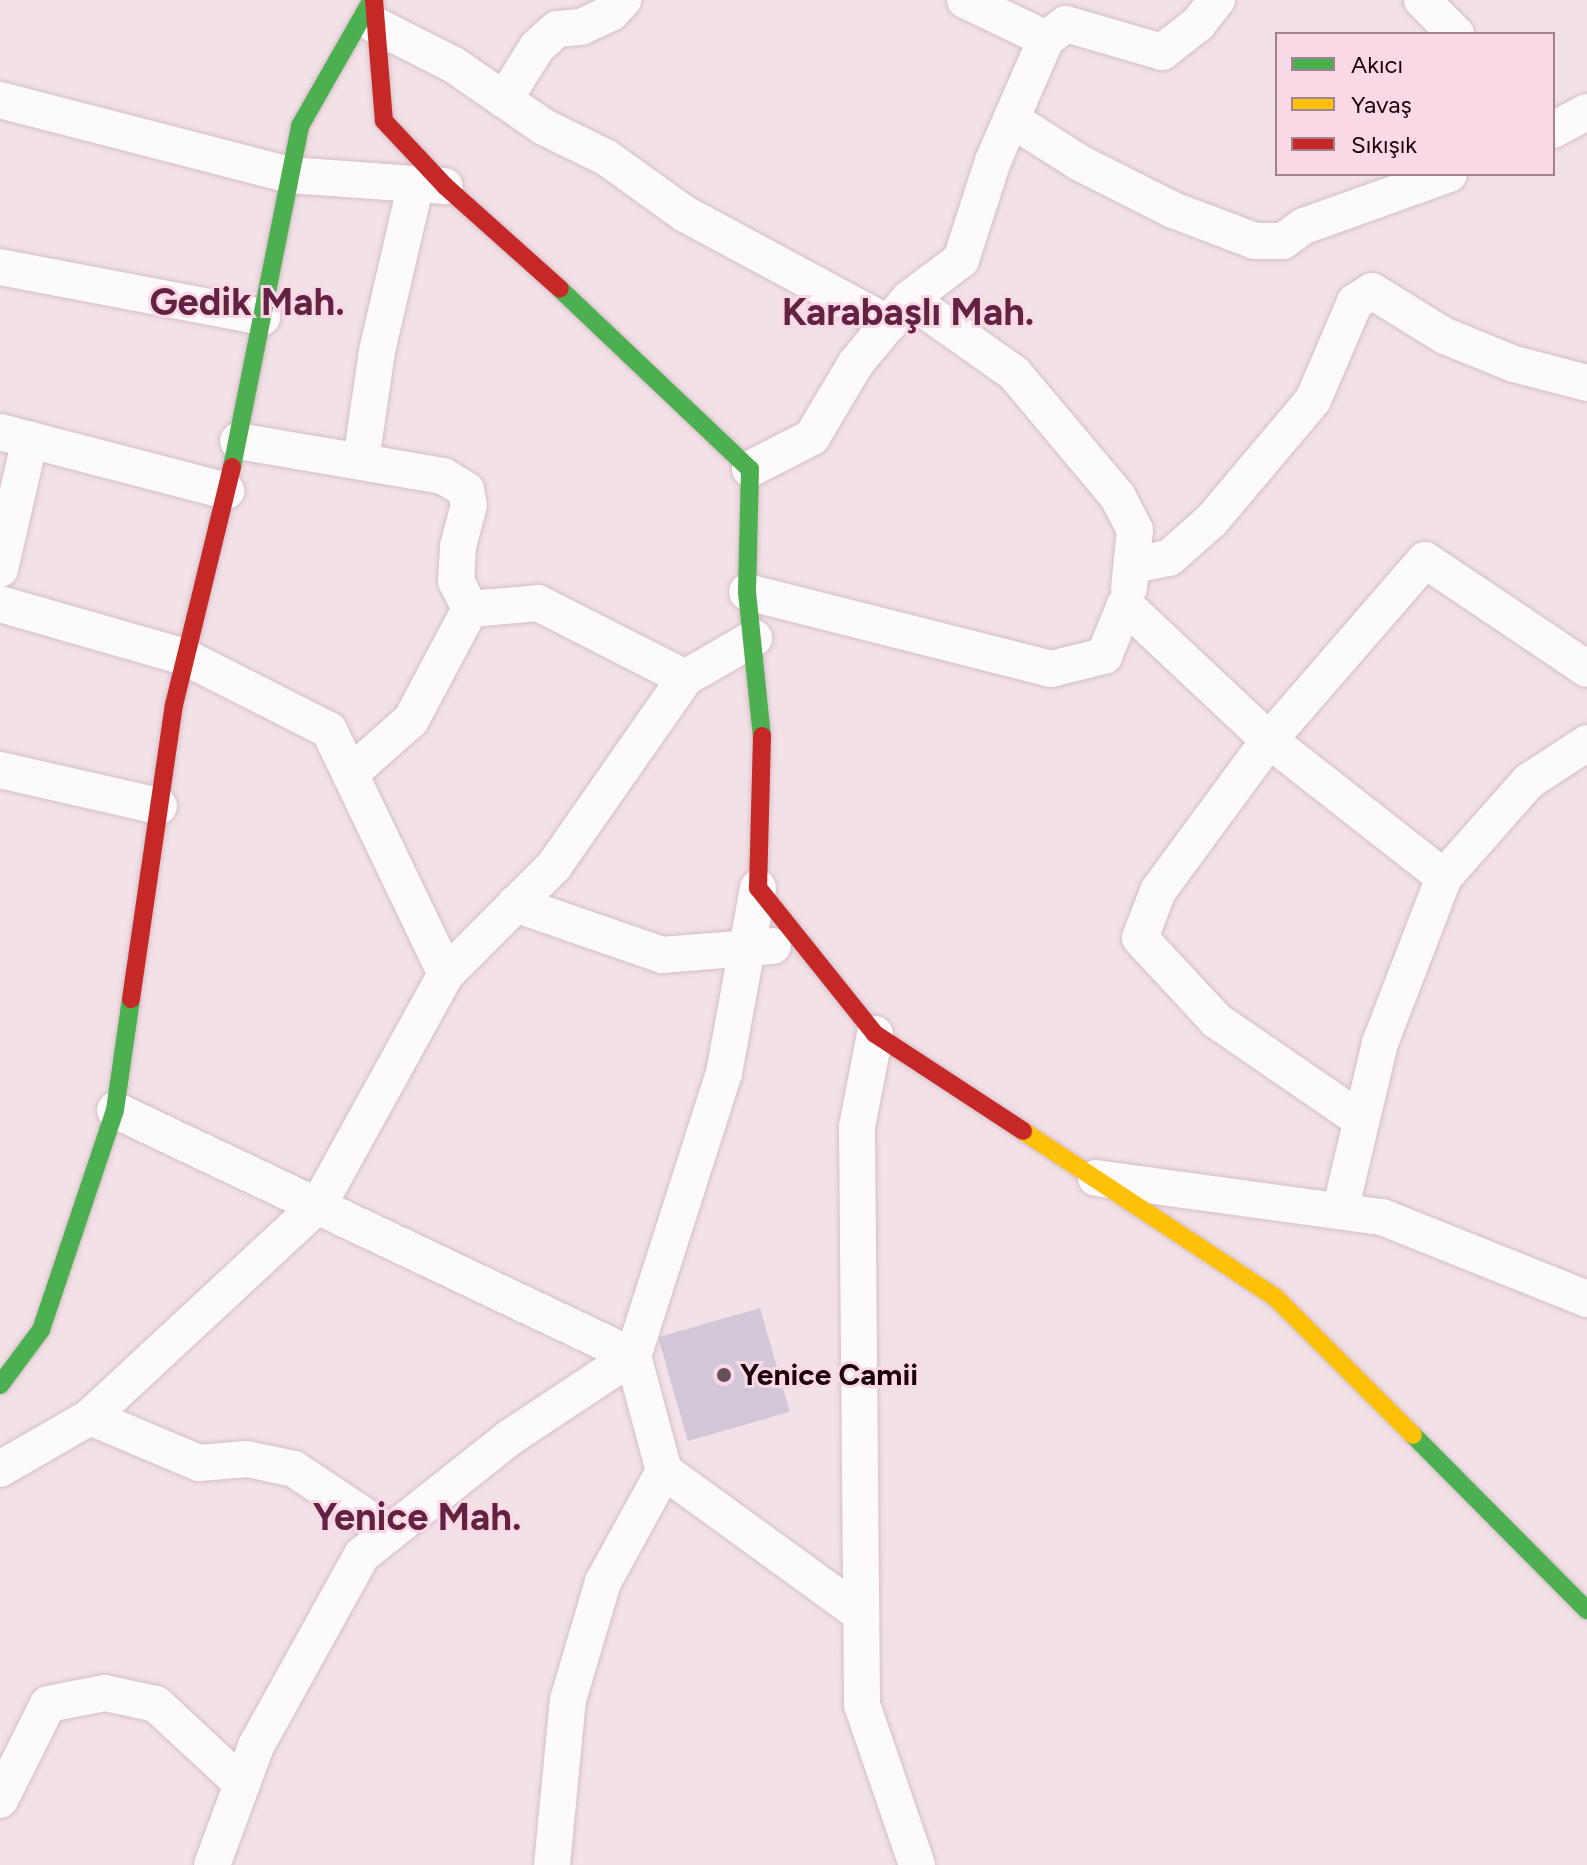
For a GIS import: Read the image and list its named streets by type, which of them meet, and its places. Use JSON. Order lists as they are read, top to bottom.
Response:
{
  "districts": ["Gedik Mah.", "Karabaşlı Mah.", "Yenice Mah."],
  "places": ["Yenice Camii"],
  "legend": ["Akıcı", "Yavaş", "Sıkışık"]
}
